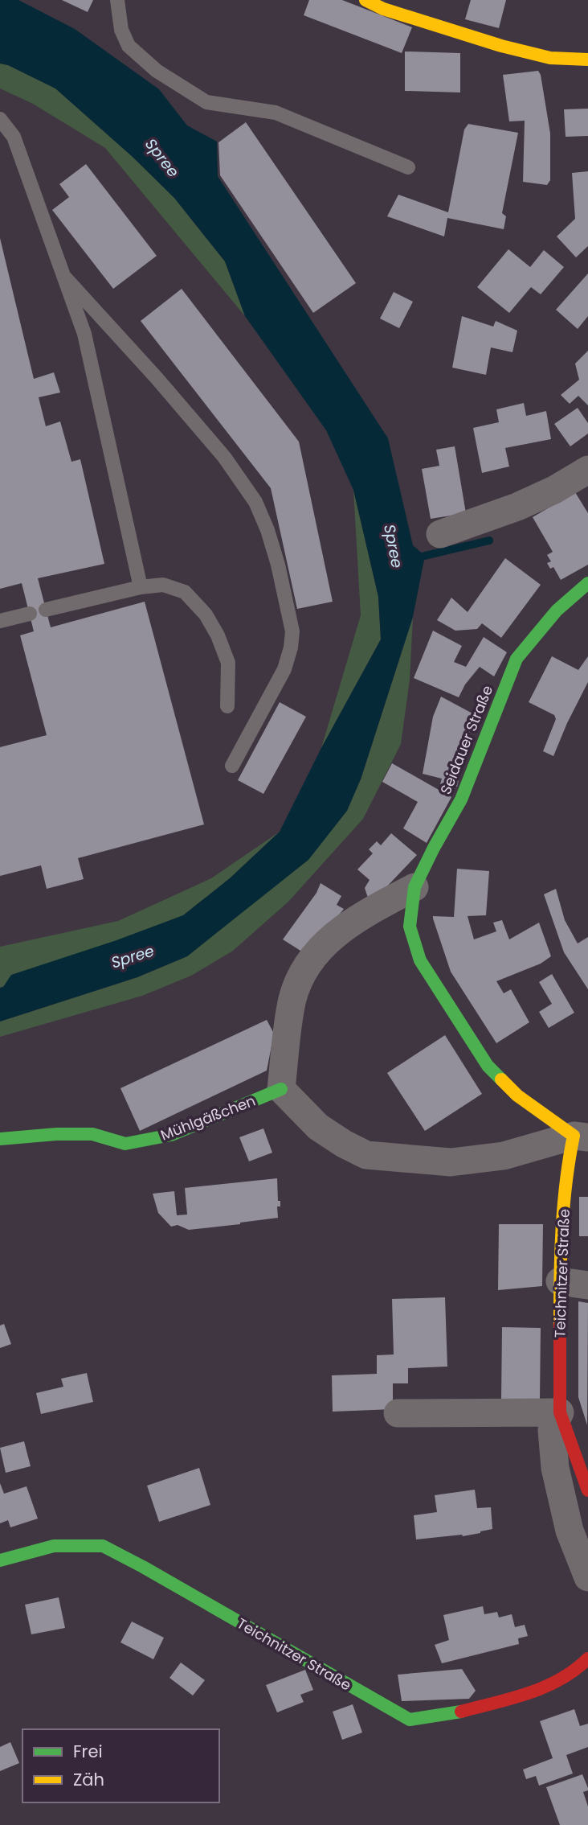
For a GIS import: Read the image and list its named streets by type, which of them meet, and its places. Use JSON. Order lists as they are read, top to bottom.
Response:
{
  "streets": {
    "street": ["Seidauer Straße", "Mühlgäßchen", "Teichnitzer Straße"]
  },
  "crossings": [
    ["Seidauer Straße", "Teichnitzer Straße"]
  ],
  "water": ["Spree"],
  "legend": ["Frei", "Zäh"]
}
